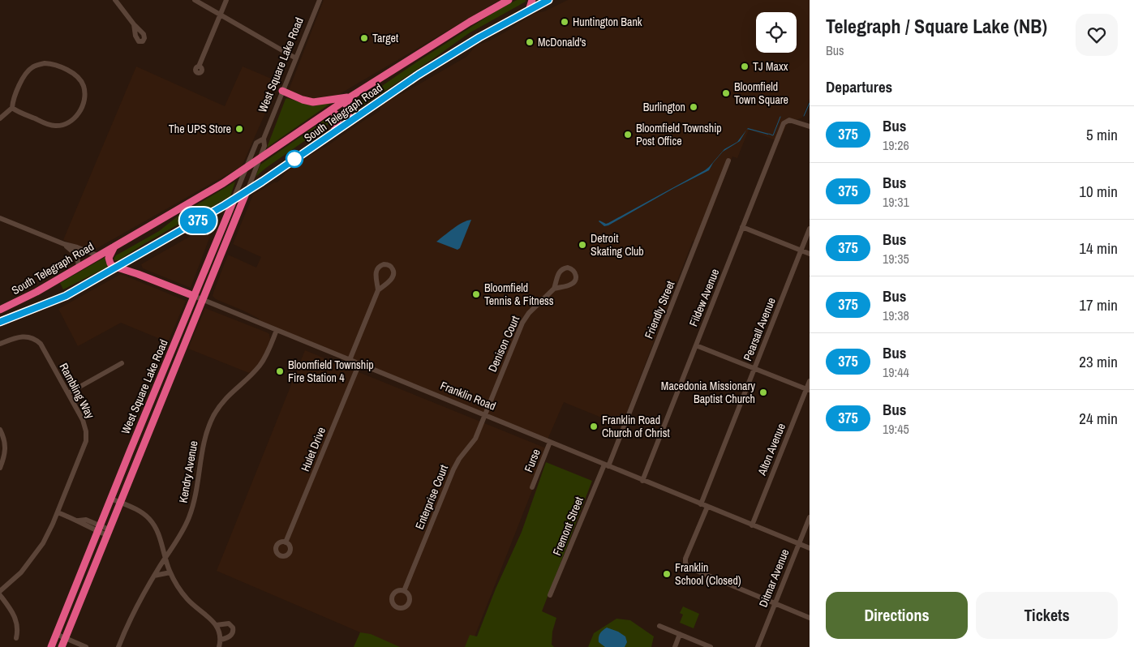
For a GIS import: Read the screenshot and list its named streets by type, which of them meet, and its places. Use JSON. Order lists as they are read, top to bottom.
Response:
{
  "streets": {
    "highway": ["West Square Lake Road", "South Telegraph Road", "Franklin Road"],
    "street": [
      "Fildew Avenue",
      "Friendly Street",
      "Pearsall Avenue",
      "Denison Court",
      "Rambling Way",
      "Hulet Drive",
      "Alton Avenue",
      "Furse",
      "Kendry Avenue",
      "Enterprise Court",
      "Fremont Street",
      "Ditmar Avenue"
    ]
  },
  "crossings": [
    ["West Square Lake Road", "South Telegraph Road"],
    ["West Square Lake Road", "Franklin Road"],
    ["South Telegraph Road", "Franklin Road"],
    ["Fildew Avenue", "Franklin Road"],
    ["Friendly Street", "Franklin Road"],
    ["Friendly Street", "Fremont Street"],
    ["Pearsall Avenue", "Franklin Road"],
    ["Denison Court", "Franklin Road"],
    ["Denison Court", "Enterprise Court"],
    ["Franklin Road", "Hulet Drive"],
    ["Franklin Road", "Alton Avenue"],
    ["Franklin Road", "Furse"],
    ["Franklin Road", "Kendry Avenue"],
    ["Franklin Road", "Enterprise Court"],
    ["Franklin Road", "Fremont Street"],
    ["Franklin Road", "Ditmar Avenue"]
  ],
  "places": [
    "Huntington Bank",
    "Target",
    "McDonald's",
    "TJ Maxx",
    "Bloomfield Town Square",
    "Burlington",
    "The UPS Store",
    "Bloomfield Township Post Office",
    "Detroit Skating Club",
    "Bloomfield Tennis & Fitness",
    "Bloomfield Township Fire Station 4",
    "Macedonia Missionary Baptist Church",
    "Franklin Road Church of Christ",
    "Franklin School (Closed)"
  ],
  "lines": ["bus line 375"],
  "page": {
    "on_map": "375",
    "heading": [
      ["Telegraph / Square Lake (NB)", "Bus"],
      "Departures"
    ],
    "list": [
      {
        "mark": "375",
        "name": "Bus",
        "note": "19:26",
        "value": "5 min"
      },
      {
        "mark": "375",
        "name": "Bus",
        "note": "19:31",
        "value": "10 min"
      },
      {
        "mark": "375",
        "name": "Bus",
        "note": "19:35",
        "value": "14 min"
      },
      {
        "mark": "375",
        "name": "Bus",
        "note": "19:38",
        "value": "17 min"
      },
      {
        "mark": "375",
        "name": "Bus",
        "note": "19:44",
        "value": "23 min"
      },
      {
        "mark": "375",
        "name": "Bus",
        "note": "19:45",
        "value": "24 min"
      }
    ],
    "buttons": ["Directions", "Tickets"]
  }
}
